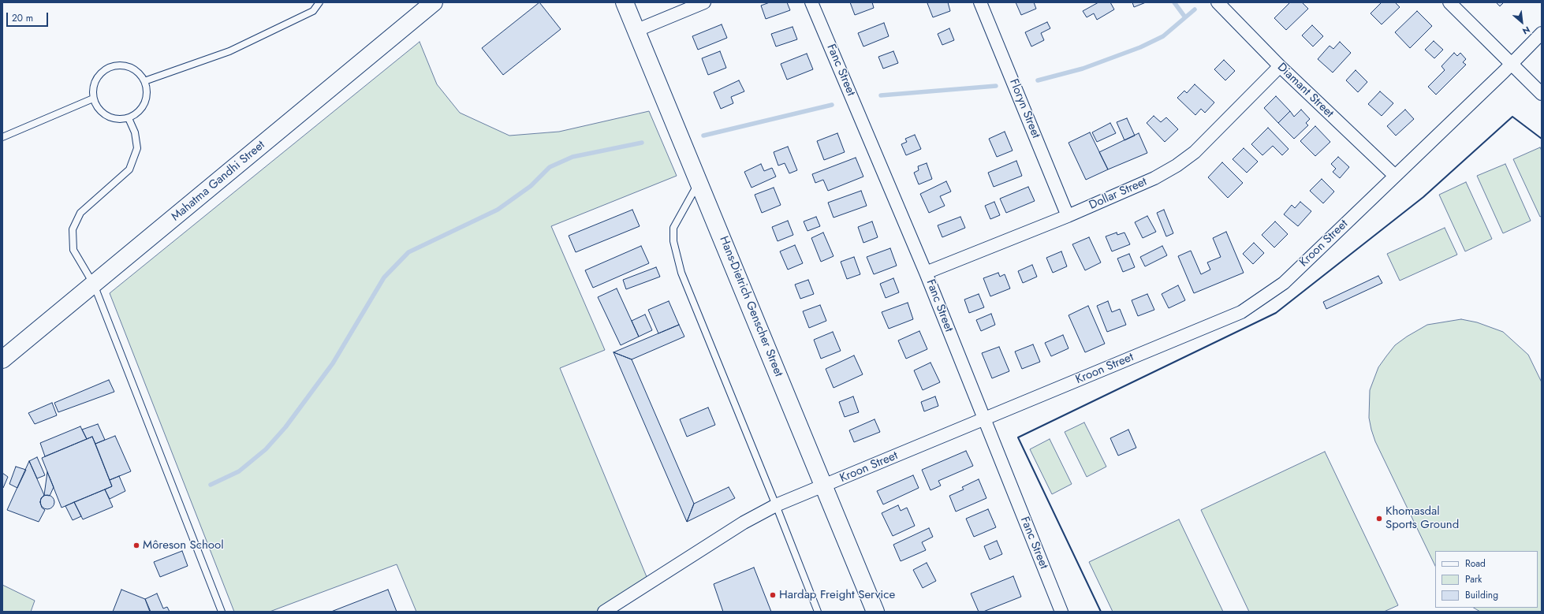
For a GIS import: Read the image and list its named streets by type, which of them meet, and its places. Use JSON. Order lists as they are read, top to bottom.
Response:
{
  "streets": {
    "street": [
      "Fanc Street",
      "Diamant Street",
      "Floryn Street",
      "Mahatma Gandhi Street",
      "Dollar Street",
      "Kroon Street",
      "Hans-Dietrich Genscher Street"
    ]
  },
  "crossings": [
    ["Fanc Street", "Dollar Street"],
    ["Fanc Street", "Kroon Street"],
    ["Diamant Street", "Dollar Street"],
    ["Diamant Street", "Kroon Street"],
    ["Floryn Street", "Dollar Street"],
    ["Kroon Street", "Hans-Dietrich Genscher Street"]
  ],
  "places": ["Khomasdal Sports Ground", "Môreson School", "Hardap Freight Service"],
  "legend": ["Road", "Park", "Building"],
  "scale_bar": "20 m",
  "north": "bottom right"
}
